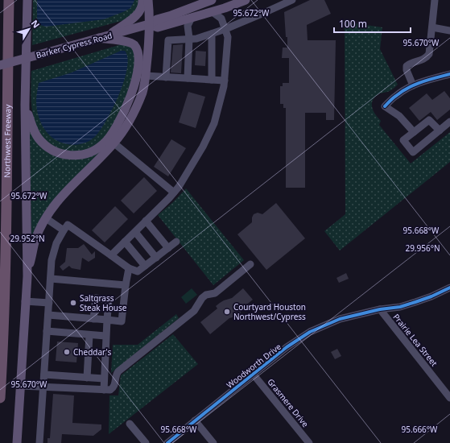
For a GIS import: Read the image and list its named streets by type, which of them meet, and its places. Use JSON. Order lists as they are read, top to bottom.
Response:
{
  "streets": {
    "highway": ["Northwest Freeway"],
    "main road": ["Barker Cypress Road"],
    "street": ["Prairie Lea Street", "Woodworth Drive", "Grasmere Drive"]
  },
  "crossings": [
    ["Prairie Lea Street", "Woodworth Drive"],
    ["Woodworth Drive", "Grasmere Drive"]
  ],
  "places": ["Saltgrass Steak House", "Courtyard Houston Northwest/Cypress", "Cheddar's"],
  "scale_bar": "100 m",
  "north": "top right",
  "coordinates": [
    "95.672°W",
    "95.670°W",
    "95.668°W",
    "29.952°N",
    "29.956°N",
    "95.666°W"
  ]
}
